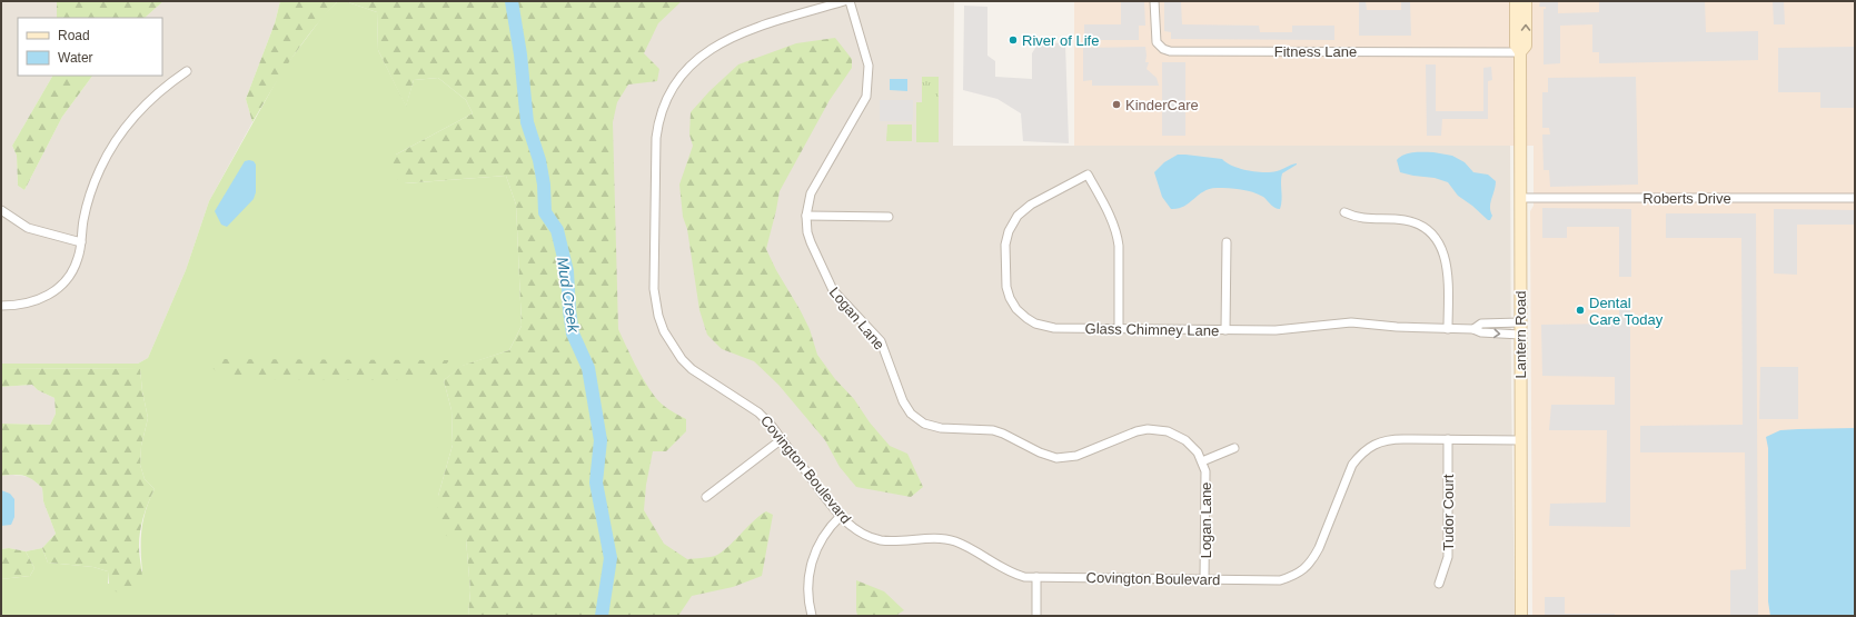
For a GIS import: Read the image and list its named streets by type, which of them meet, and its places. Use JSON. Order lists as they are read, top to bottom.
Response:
{
  "streets": {
    "street": [
      "Fitness Lane",
      "Roberts Drive",
      "Logan Lane",
      "Glass Chimney Lane",
      "Lantern Road",
      "Covington Boulevard",
      "Tudor Court"
    ]
  },
  "crossings": [
    ["Fitness Lane", "Lantern Road"],
    ["Roberts Drive", "Lantern Road"],
    ["Logan Lane", "Covington Boulevard"],
    ["Glass Chimney Lane", "Lantern Road"],
    ["Lantern Road", "Covington Boulevard"],
    ["Covington Boulevard", "Tudor Court"]
  ],
  "water": ["Mud Creek"],
  "places": ["River of Life", "KinderCare", "Dental Care Today"],
  "legend": ["Road", "Water"]
}
